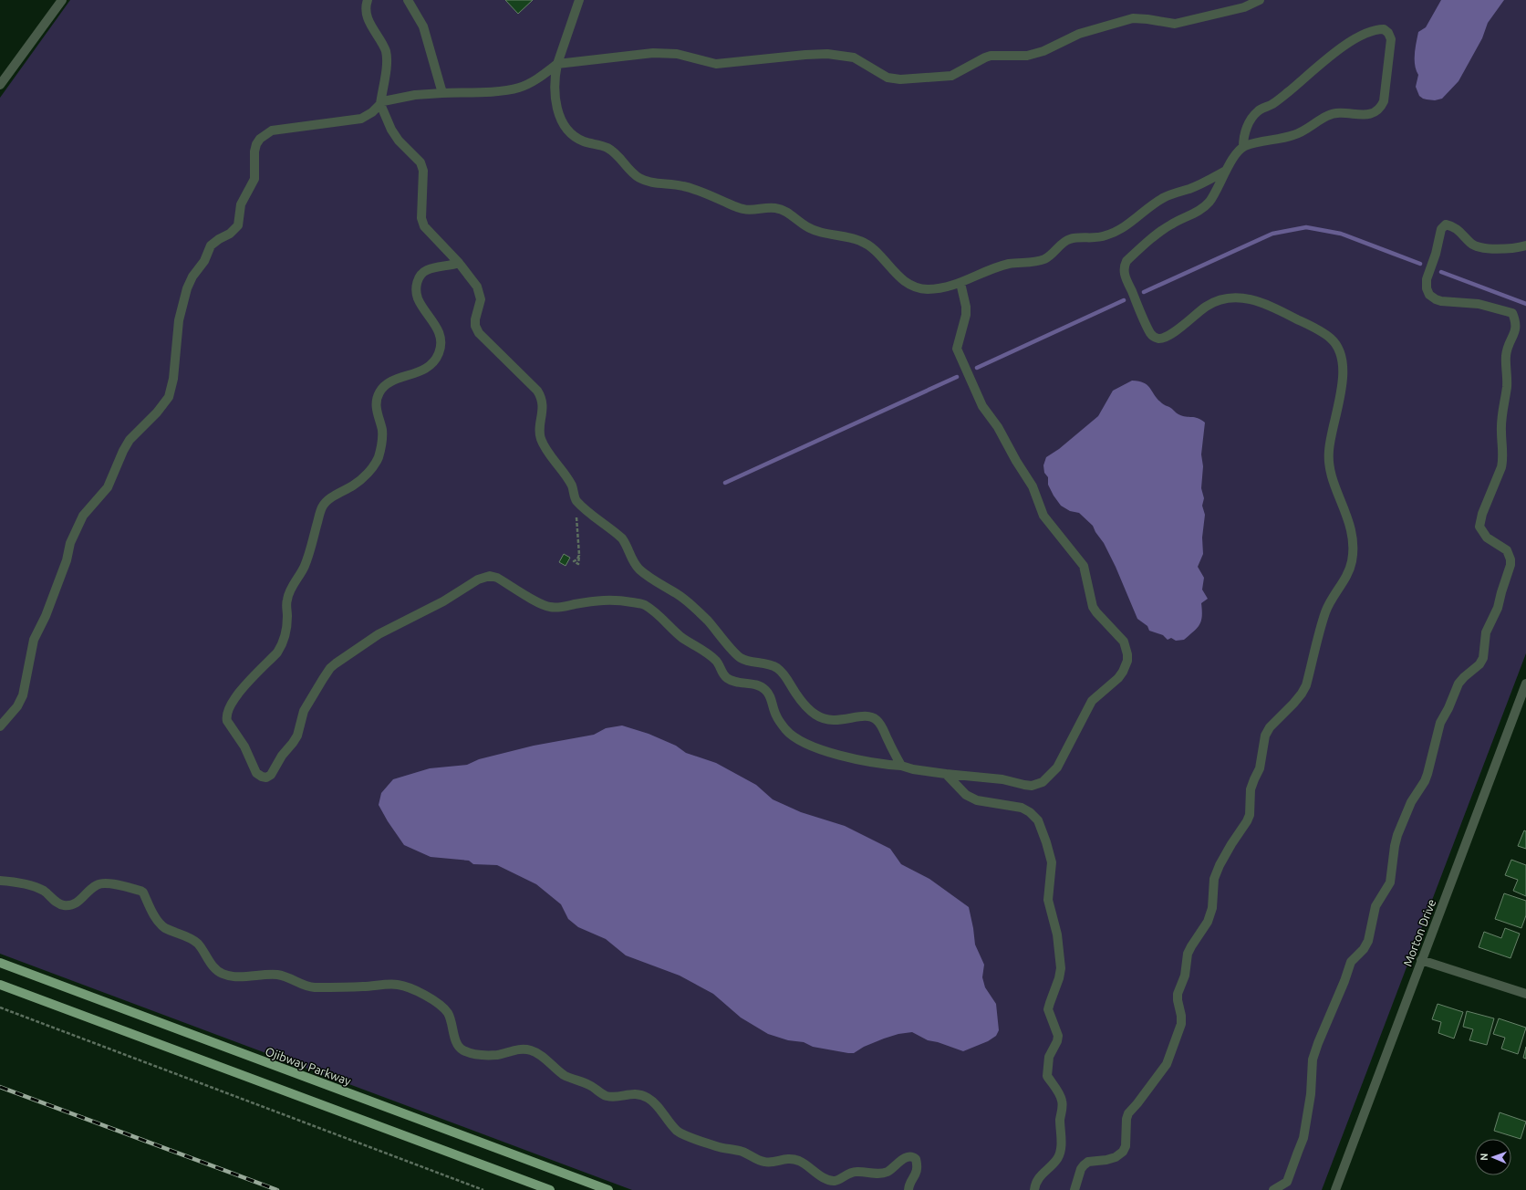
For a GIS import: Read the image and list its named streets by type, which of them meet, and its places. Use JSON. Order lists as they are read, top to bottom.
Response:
{
  "streets": {
    "main road": ["Ojibway Parkway"],
    "street": ["Morton Drive"]
  },
  "north": "left"
}
